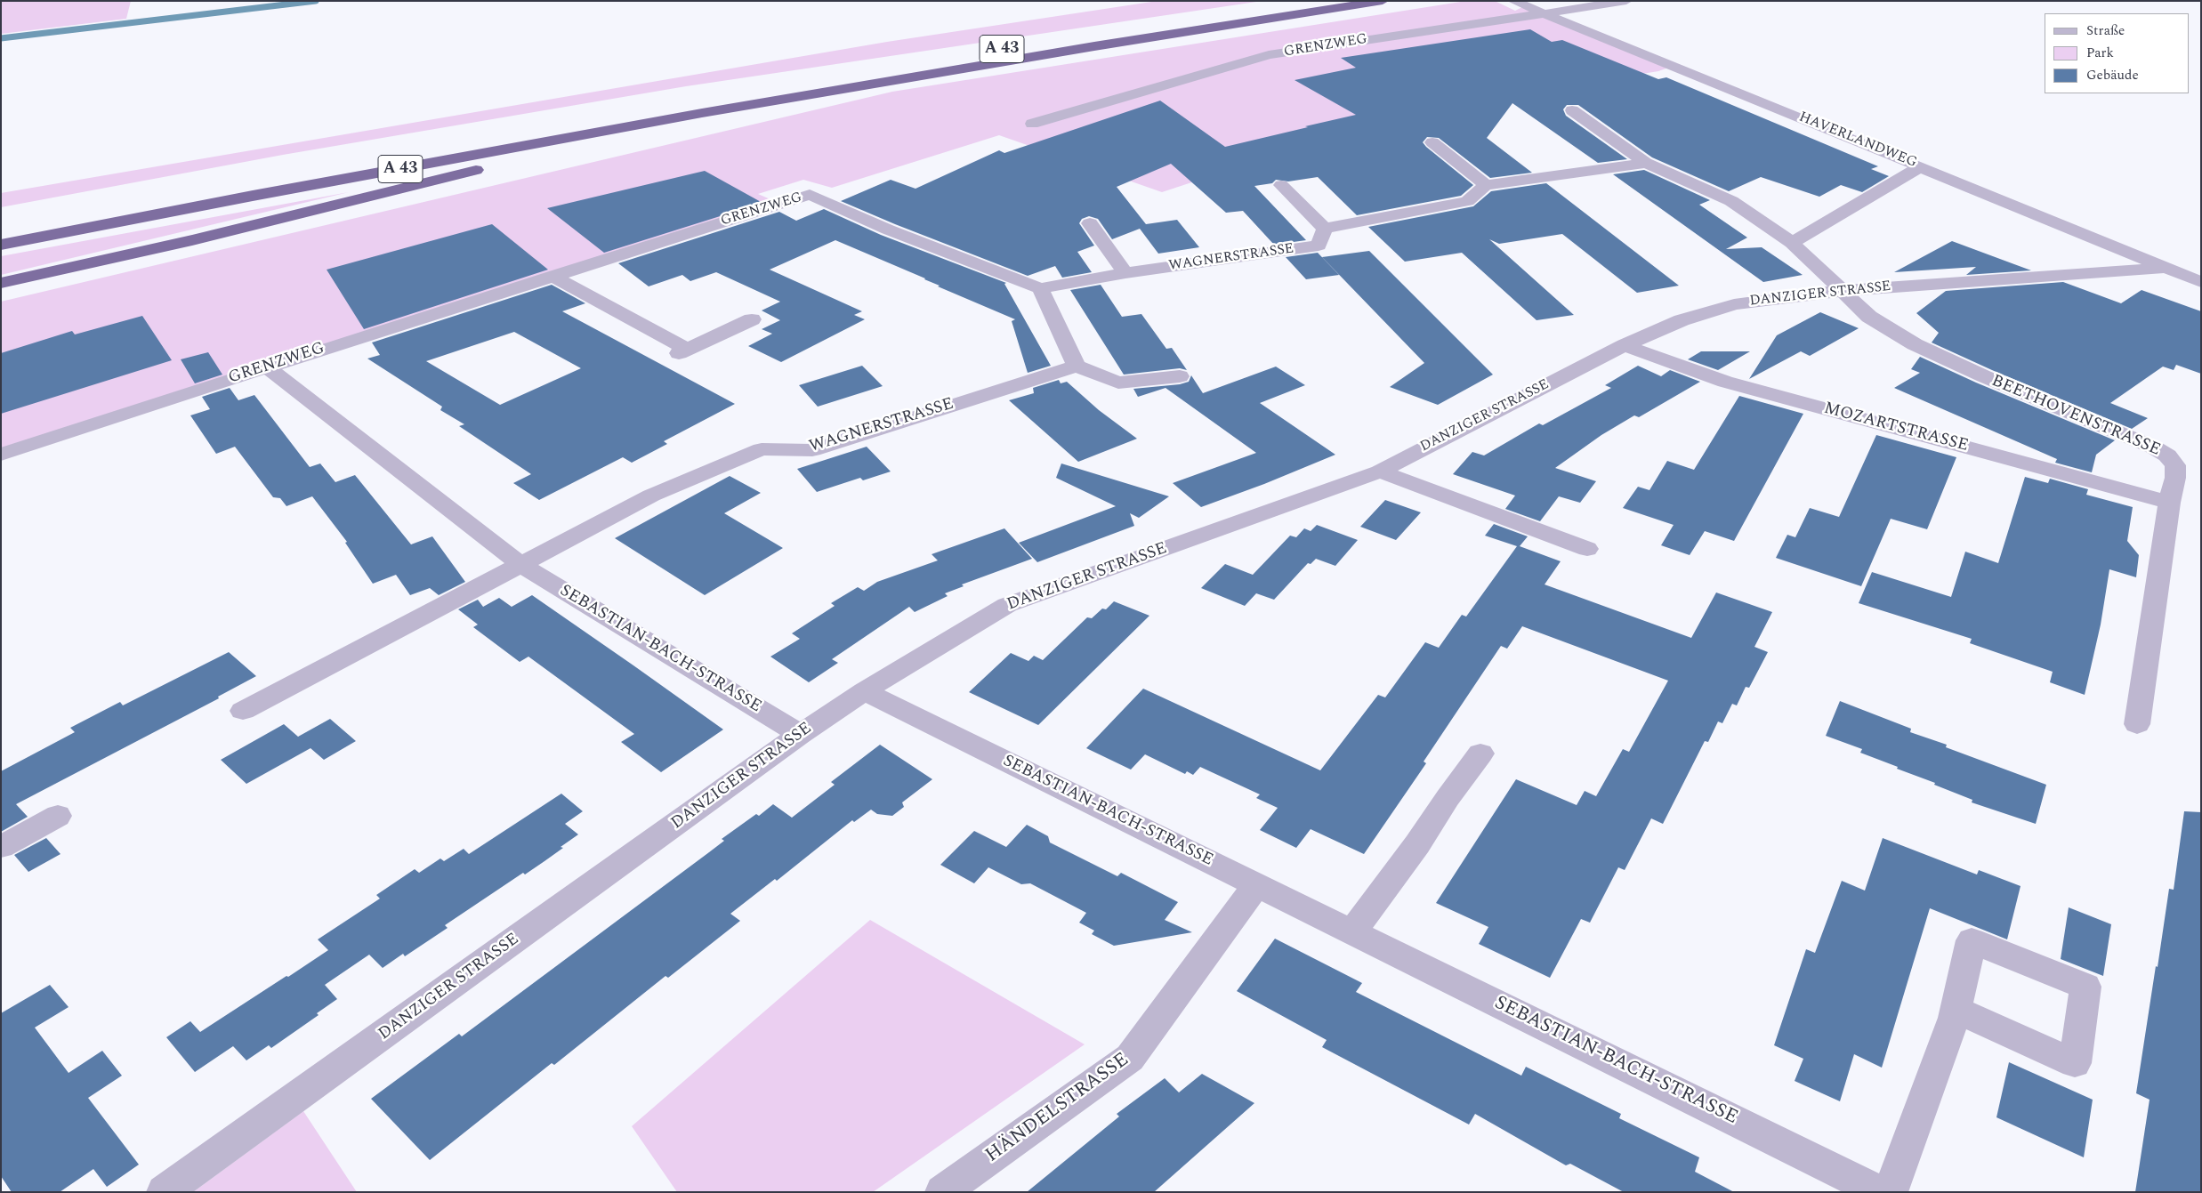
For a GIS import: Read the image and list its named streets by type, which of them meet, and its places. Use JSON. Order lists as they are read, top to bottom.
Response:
{
  "streets": {
    "highway": ["A 43"],
    "street": [
      "GRENZWEG",
      "HAVERLANDWEG",
      "WAGNERSTRASSE",
      "DANZIGER STRASSE",
      "BEETHOVENSTRASSE",
      "MOZARTSTRASSE",
      "SEBASTIAN-BACH-STRASSE",
      "HÄNDELSTRASSE"
    ]
  },
  "crossings": [
    ["GRENZWEG", "HAVERLANDWEG"],
    ["GRENZWEG", "WAGNERSTRASSE"],
    ["GRENZWEG", "SEBASTIAN-BACH-STRASSE"],
    ["HAVERLANDWEG", "DANZIGER STRASSE"],
    ["WAGNERSTRASSE", "SEBASTIAN-BACH-STRASSE"],
    ["DANZIGER STRASSE", "BEETHOVENSTRASSE"],
    ["DANZIGER STRASSE", "MOZARTSTRASSE"],
    ["DANZIGER STRASSE", "SEBASTIAN-BACH-STRASSE"],
    ["BEETHOVENSTRASSE", "MOZARTSTRASSE"],
    ["SEBASTIAN-BACH-STRASSE", "HÄNDELSTRASSE"]
  ],
  "legend": ["Straße", "Park", "Gebäude"]
}
